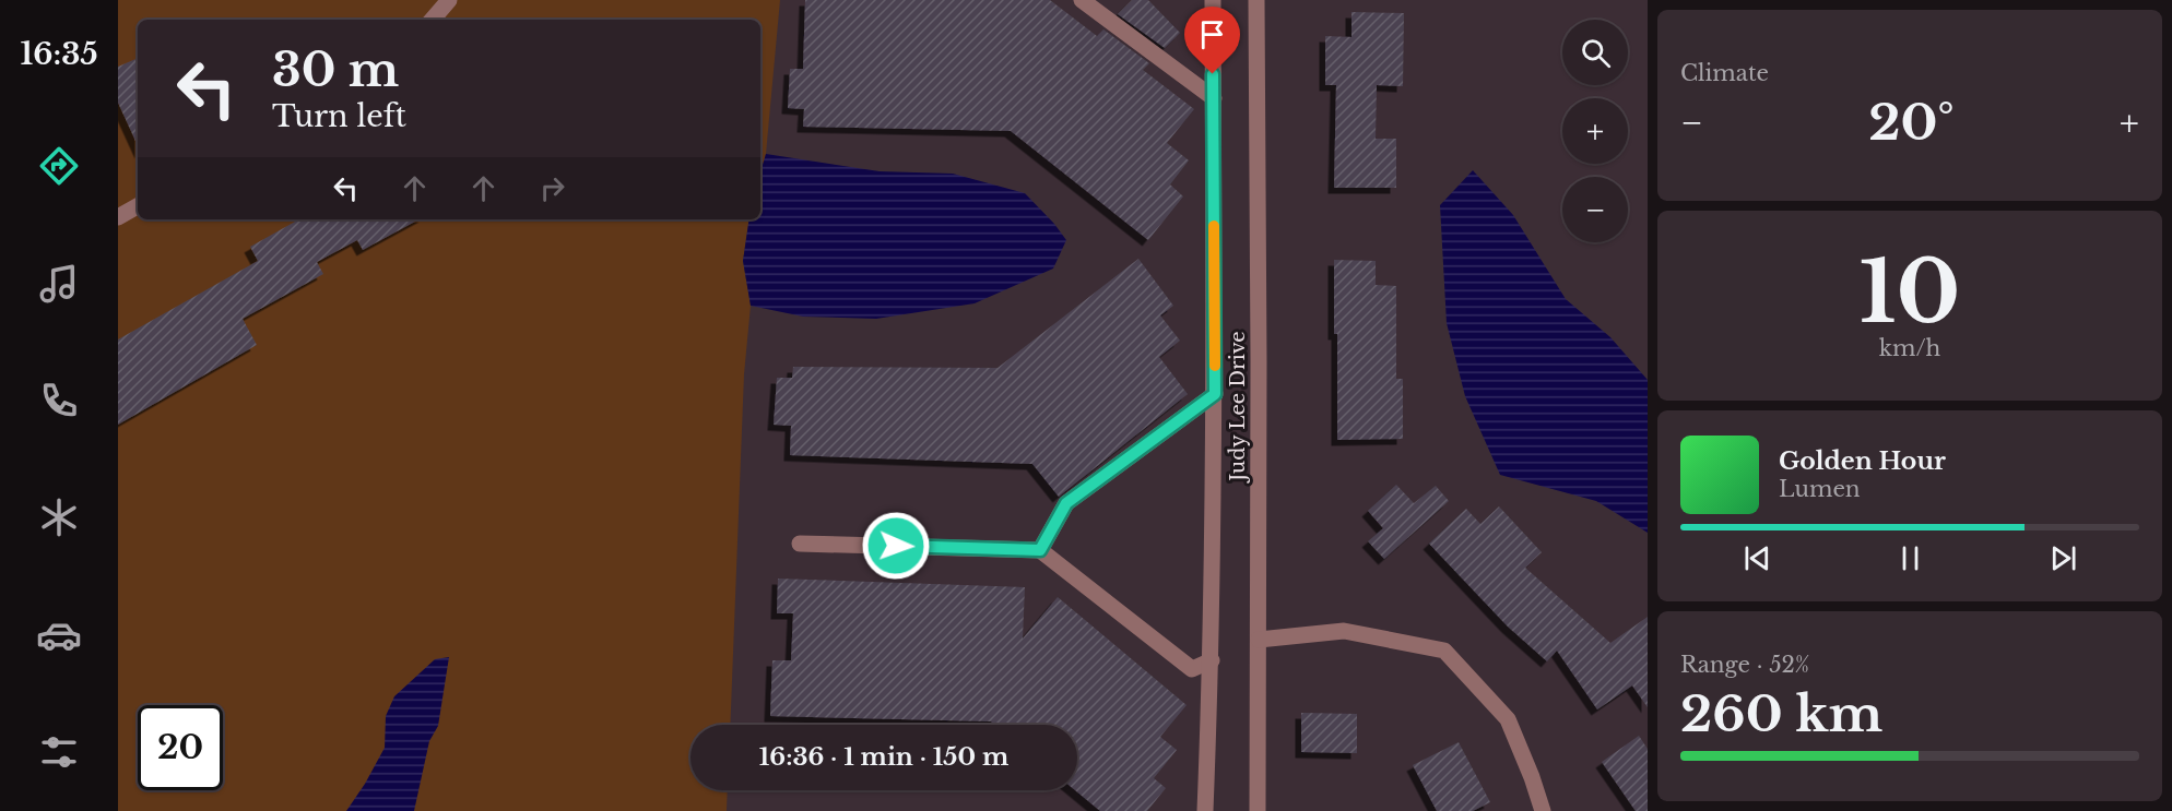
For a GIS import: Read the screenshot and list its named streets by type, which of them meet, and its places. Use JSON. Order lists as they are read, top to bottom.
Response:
{
  "streets": {
    "street": ["Judy Lee Drive"]
  },
  "page": {
    "tabs": "16:35",
    "tile": [
      "Climate",
      ["10", "km/h"],
      ["Range · 52%", "260 km"]
    ],
    "map_buttons": ["+", "−"],
    "turn": ["30 m", "Turn left"],
    "heat": ["−", "20°", "+"],
    "song": ["Golden Hour", "Lumen"],
    "limit": "20",
    "trip": "16:36 · 1 min · 150 m"
  }
}
